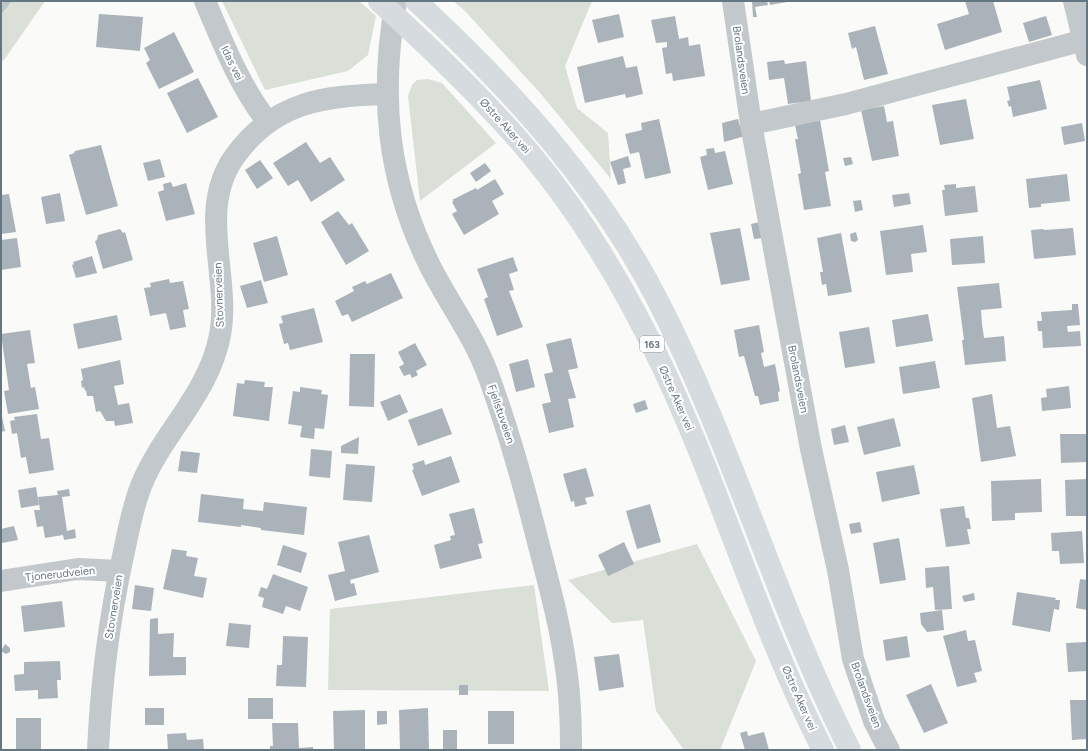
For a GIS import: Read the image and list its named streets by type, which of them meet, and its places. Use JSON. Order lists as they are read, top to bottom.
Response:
{
  "streets": {
    "highway": ["Østre Aker vei", "163"],
    "street": [
      "Brolandsveien",
      "Idas vei",
      "Stovnerveien",
      "Fjellstuveien",
      "Tjonerudveien"
    ]
  },
  "crossings": [
    ["Idas vei", "Stovnerveien"],
    ["Stovnerveien", "Fjellstuveien"],
    ["Stovnerveien", "Tjonerudveien"]
  ]
}
